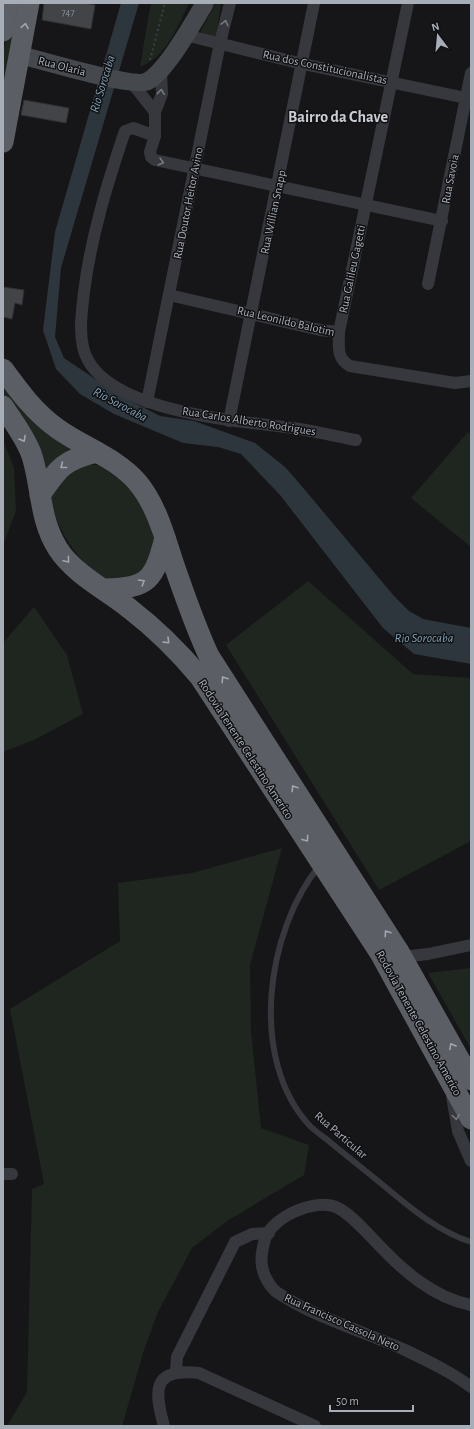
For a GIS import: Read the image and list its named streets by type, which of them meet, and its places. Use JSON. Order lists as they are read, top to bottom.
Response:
{
  "streets": {
    "highway": ["Rodovia Tenente Celestino Americo"],
    "main road": ["Rua Olaria"],
    "street": [
      "Rua dos Constitucionalistas",
      "Rua Savoia",
      "Rua Doutor Heitor Avino",
      "Rua Willian Snapp",
      "Rua Galileu Gagetti",
      "Rua Leonildo Balotim",
      "Rua Carlos Alberto Rodrigues",
      "Rua Francisco Cassola Neto"
    ],
    "lane": ["Rua Particular"]
  },
  "crossings": [
    ["Rua dos Constitucionalistas", "Rua Savoia"],
    ["Rua dos Constitucionalistas", "Rua Doutor Heitor Avino"],
    ["Rua dos Constitucionalistas", "Rua Willian Snapp"],
    ["Rua dos Constitucionalistas", "Rua Galileu Gagetti"],
    ["Rua Doutor Heitor Avino", "Rua Leonildo Balotim"],
    ["Rua Doutor Heitor Avino", "Rua Carlos Alberto Rodrigues"],
    ["Rua Willian Snapp", "Rua Leonildo Balotim"],
    ["Rua Willian Snapp", "Rua Carlos Alberto Rodrigues"],
    ["Rua Galileu Gagetti", "Rua Leonildo Balotim"],
    ["Rodovia Tenente Celestino Americo", "Rua Particular"]
  ],
  "districts": ["Bairro da Chave"],
  "water": ["Rio Sorocaba"],
  "house_numbers": ["747"],
  "scale_bar": "50 m",
  "north": "top"
}
